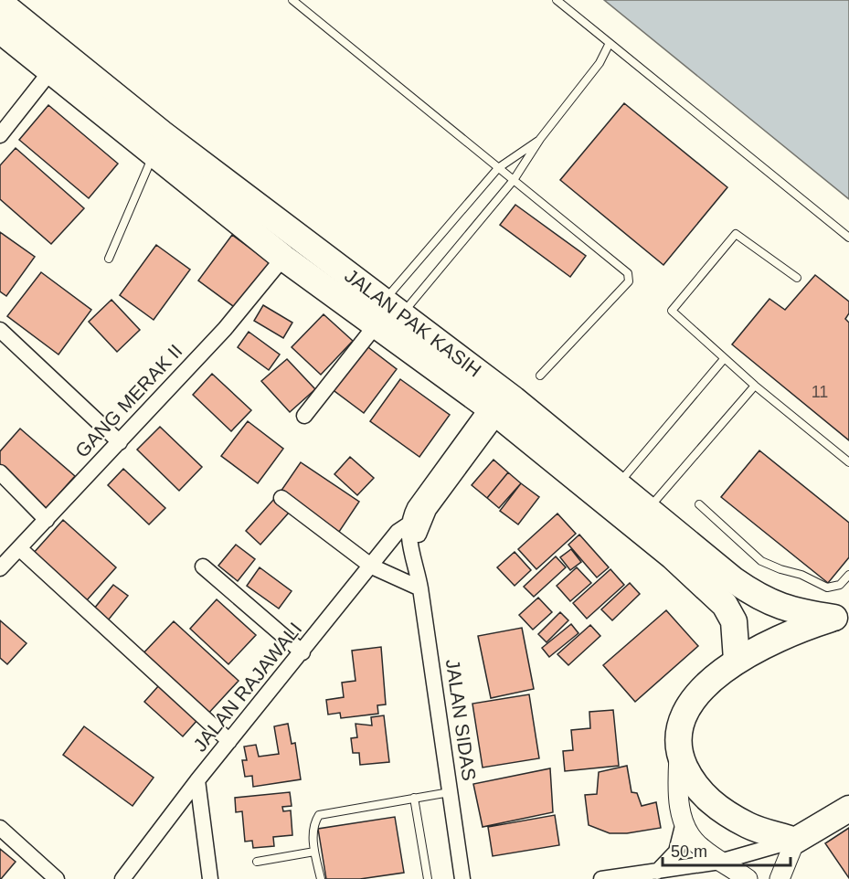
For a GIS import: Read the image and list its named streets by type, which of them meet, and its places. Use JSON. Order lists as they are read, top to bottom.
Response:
{
  "streets": {
    "highway": ["JALAN PAK KASIH"],
    "street": ["GANG MERAK II", "JALAN RAJAWALI", "JALAN SIDAS"]
  },
  "crossings": [
    ["JALAN PAK KASIH", "GANG MERAK II"],
    ["JALAN PAK KASIH", "JALAN RAJAWALI"],
    ["JALAN RAJAWALI", "JALAN SIDAS"]
  ],
  "house_numbers": ["11"],
  "scale_bar": "50 m"
}
